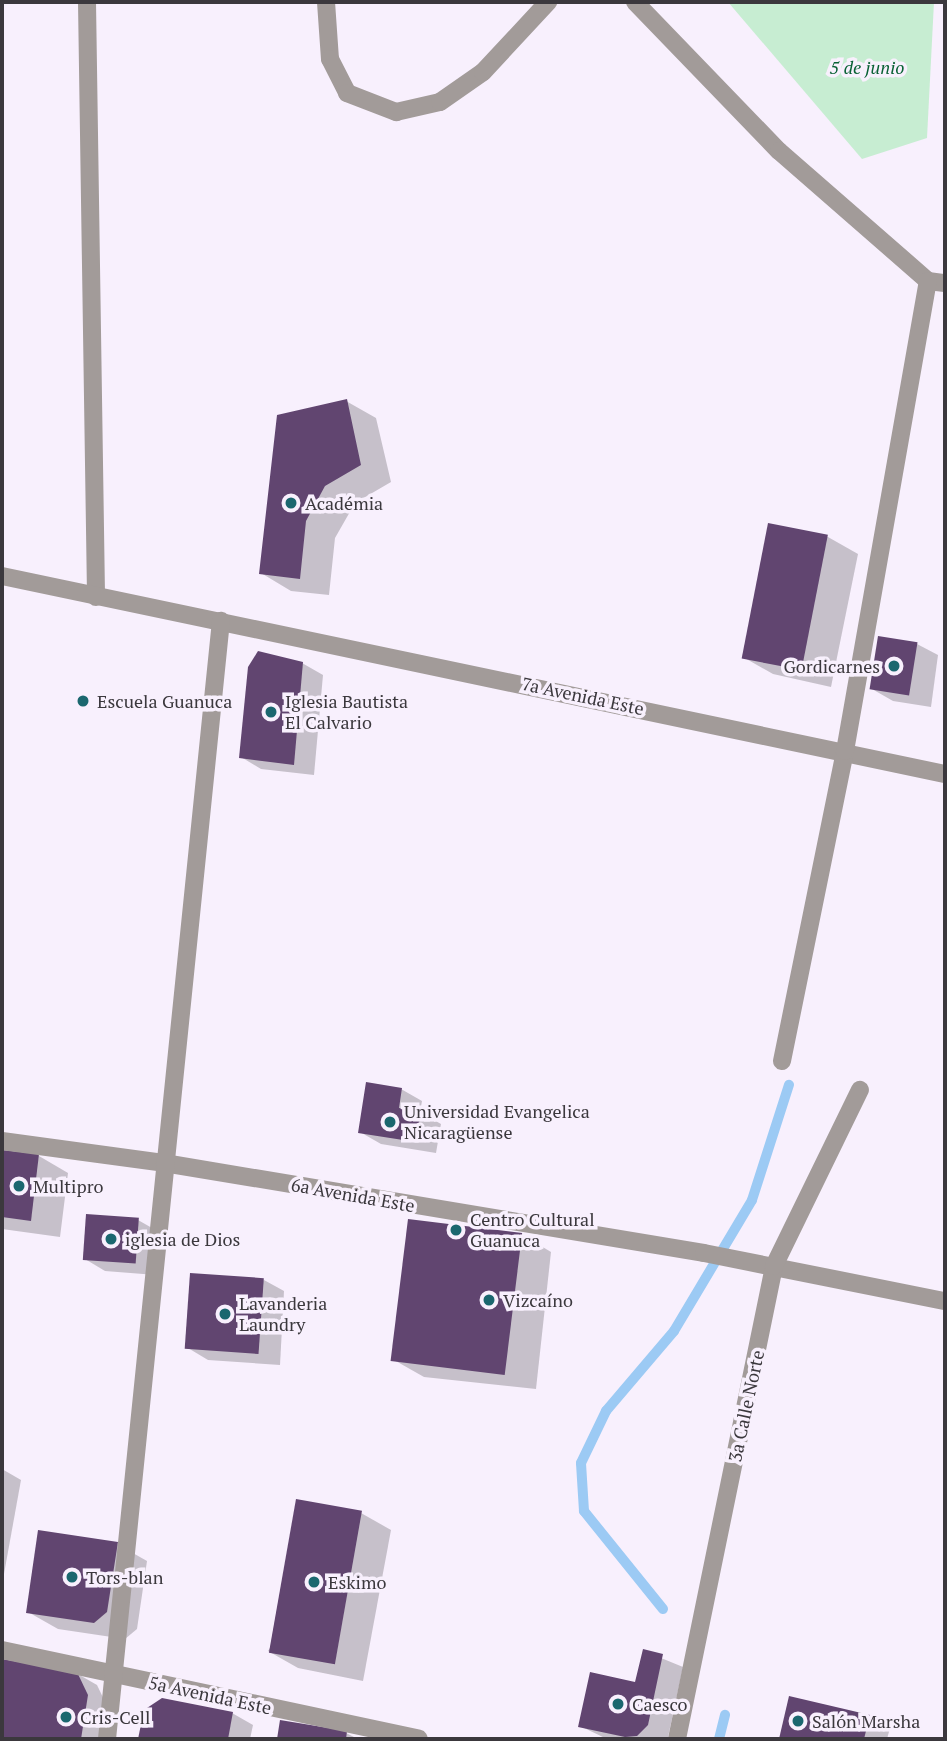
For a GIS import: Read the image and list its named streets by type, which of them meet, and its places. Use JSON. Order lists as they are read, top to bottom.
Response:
{
  "streets": {
    "street": [
      "7a Avenida Este",
      "6a Avenida Este",
      "3a Calle Norte",
      "5a Avenida Este"
    ]
  },
  "crossings": [
    ["6a Avenida Este", "3a Calle Norte"]
  ],
  "parks": ["5 de junio"],
  "places": [
    "Académia",
    "Gordicarnes",
    "Escuela Guanuca",
    "Iglesia Bautista El Calvario",
    "Universidad Evangelica Nicaragüense",
    "Multipro",
    "Centro Cultural Guanuca",
    "iglesia de Dios",
    "Vizcaíno",
    "Lavanderia Laundry",
    "Tors-blan",
    "Eskimo",
    "Caesco",
    "Cris-Cell",
    "Salón Marsha"
  ]
}
